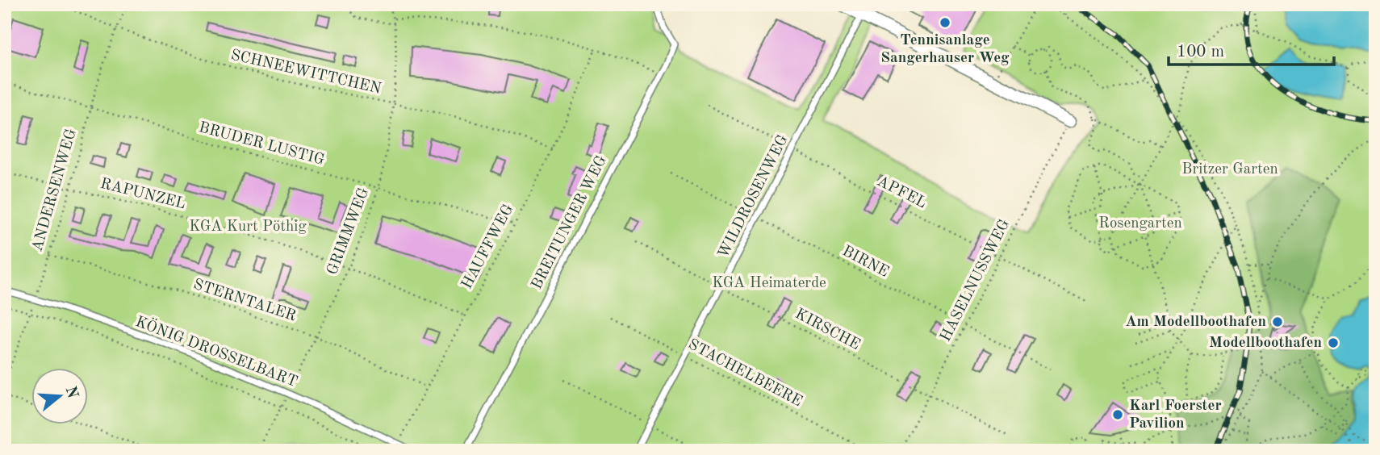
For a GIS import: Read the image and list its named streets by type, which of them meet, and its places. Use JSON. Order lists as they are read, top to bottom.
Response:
{
  "streets": {
    "lane": ["WILDROSENWEG", "BREITUNGER WEG", "KÖNIG DROSSELBART"],
    "path": [
      "SCHNEEWITTCHEN",
      "BRUDER LUSTIG",
      "ANDERSENWEG",
      "APFEL",
      "RAPUNZEL",
      "GRIMMWEG",
      "HAUFFWEG",
      "BIRNE",
      "HASELNUSSWEG",
      "STERNTALER",
      "KIRSCHE",
      "STACHELBEERE"
    ]
  },
  "crossings": [
    ["SCHNEEWITTCHEN", "ANDERSENWEG"],
    ["SCHNEEWITTCHEN", "GRIMMWEG"],
    ["SCHNEEWITTCHEN", "HAUFFWEG"],
    ["BRUDER LUSTIG", "ANDERSENWEG"],
    ["BRUDER LUSTIG", "GRIMMWEG"],
    ["BRUDER LUSTIG", "HAUFFWEG"],
    ["ANDERSENWEG", "RAPUNZEL"],
    ["ANDERSENWEG", "STERNTALER"],
    ["ANDERSENWEG", "KÖNIG DROSSELBART"],
    ["APFEL", "WILDROSENWEG"],
    ["APFEL", "HASELNUSSWEG"],
    ["RAPUNZEL", "GRIMMWEG"],
    ["RAPUNZEL", "HAUFFWEG"],
    ["WILDROSENWEG", "BIRNE"],
    ["WILDROSENWEG", "KIRSCHE"],
    ["WILDROSENWEG", "STACHELBEERE"],
    ["GRIMMWEG", "STERNTALER"],
    ["GRIMMWEG", "KÖNIG DROSSELBART"],
    ["HAUFFWEG", "STERNTALER"],
    ["HAUFFWEG", "KÖNIG DROSSELBART"],
    ["BIRNE", "HASELNUSSWEG"],
    ["HASELNUSSWEG", "KIRSCHE"]
  ],
  "parks": [
    "Britzer Garten",
    "Rosengarten",
    "KGA Kurt Pöthig",
    "KGA Heimaterde"
  ],
  "places": [
    "Tennisanlage Sangerhauser Weg",
    "Am Modellboothafen",
    "Modellboothafen",
    "Karl Foerster Pavilion"
  ],
  "scale_bar": "100 m",
  "north": "right"
}
